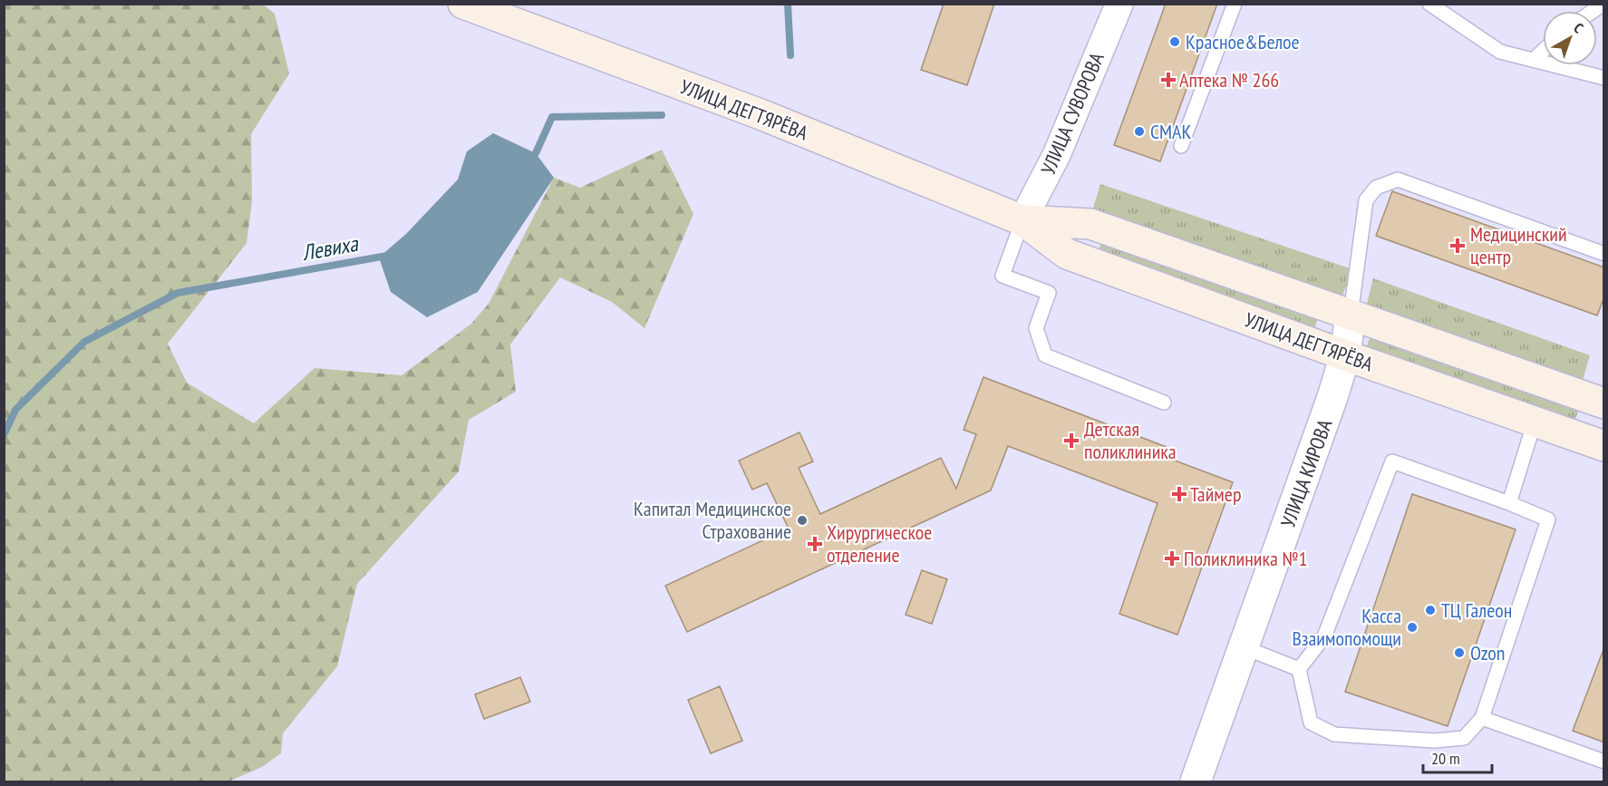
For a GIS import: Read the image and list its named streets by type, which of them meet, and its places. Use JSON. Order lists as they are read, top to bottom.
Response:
{
  "streets": {
    "main road": ["УЛИЦА ДЕГТЯРЁВА"],
    "street": ["УЛИЦА СУВОРОВА", "УЛИЦА КИРОВА"]
  },
  "crossings": [
    ["УЛИЦА ДЕГТЯРЁВА", "УЛИЦА СУВОРОВА"],
    ["УЛИЦА ДЕГТЯРЁВА", "УЛИЦА КИРОВА"]
  ],
  "water": ["Левиха"],
  "places": {
    "other": [
      "Красное&Белое",
      "СМАК",
      "Капитал Медицинское Страхование",
      "ТЦ Галеон",
      "Касса Взаимопомощи",
      "Ozon"
    ],
    "health": [
      "Аптека № 266",
      "Медицинский центр",
      "Детская поликлиника",
      "Таймер",
      "Хирургическое отделение",
      "Поликлиника №1"
    ]
  },
  "scale_bar": "20 m",
  "north": "top right"
}
